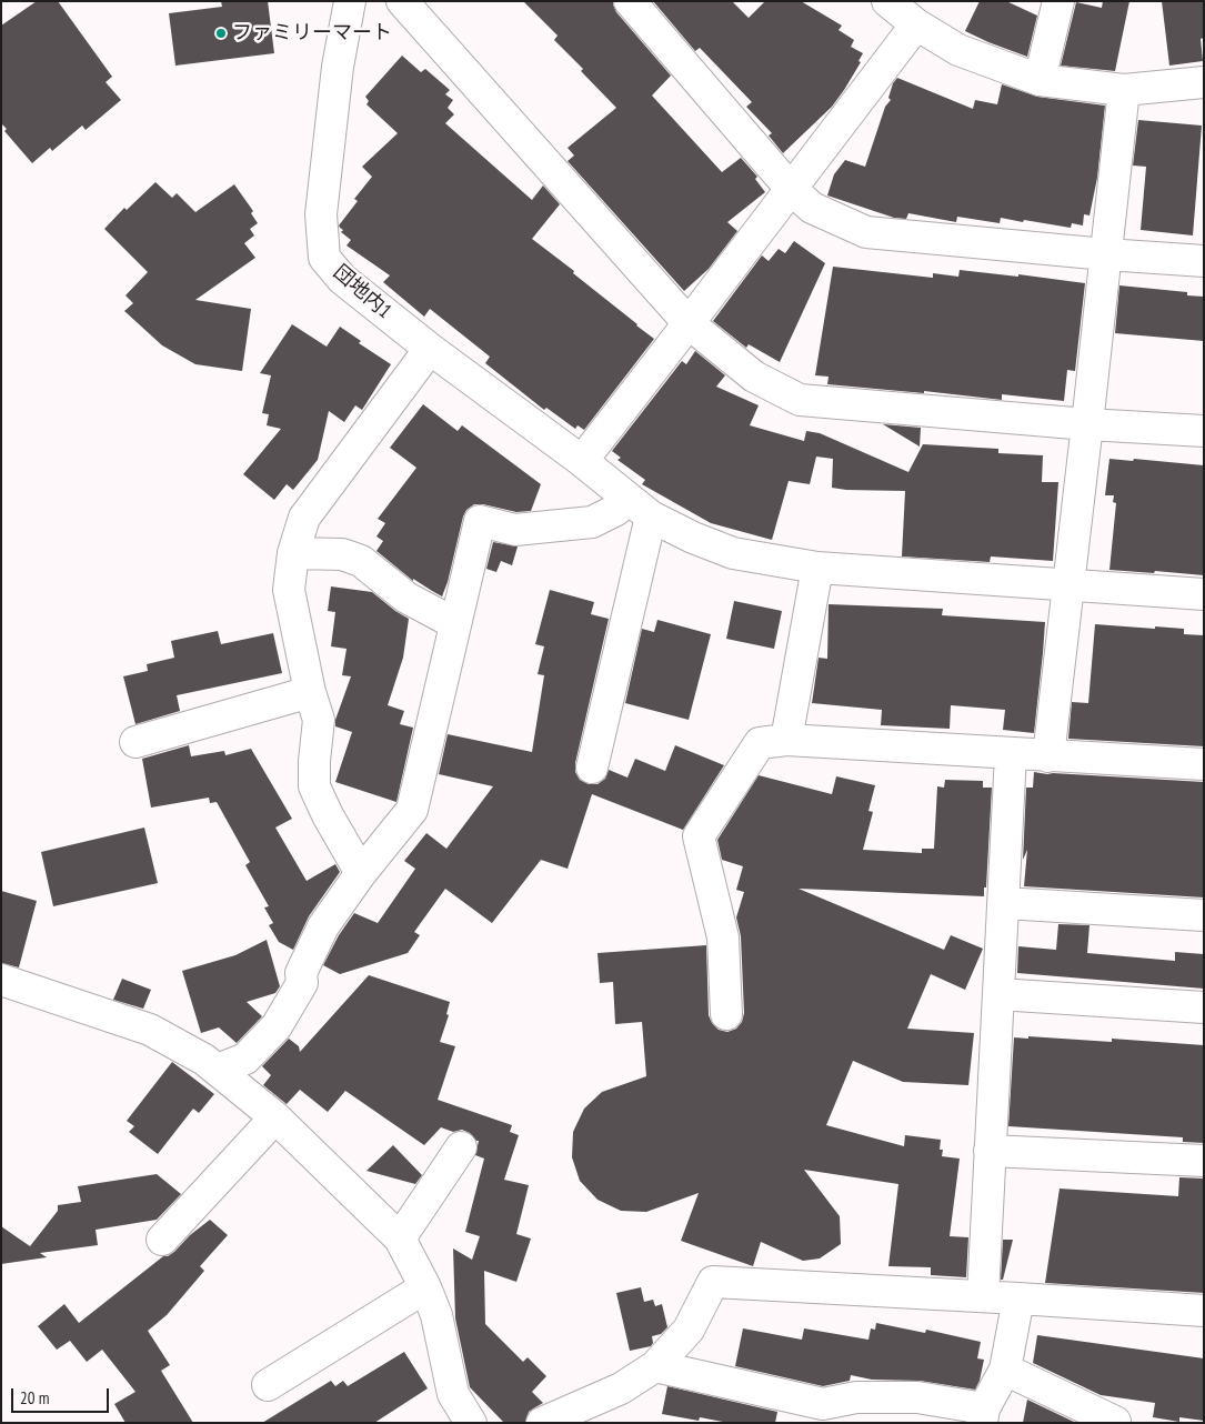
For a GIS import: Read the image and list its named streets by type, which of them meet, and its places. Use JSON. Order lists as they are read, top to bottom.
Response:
{
  "streets": {
    "street": ["団地内1"]
  },
  "places": ["ファミリーマート"],
  "scale_bar": "20 m"
}
